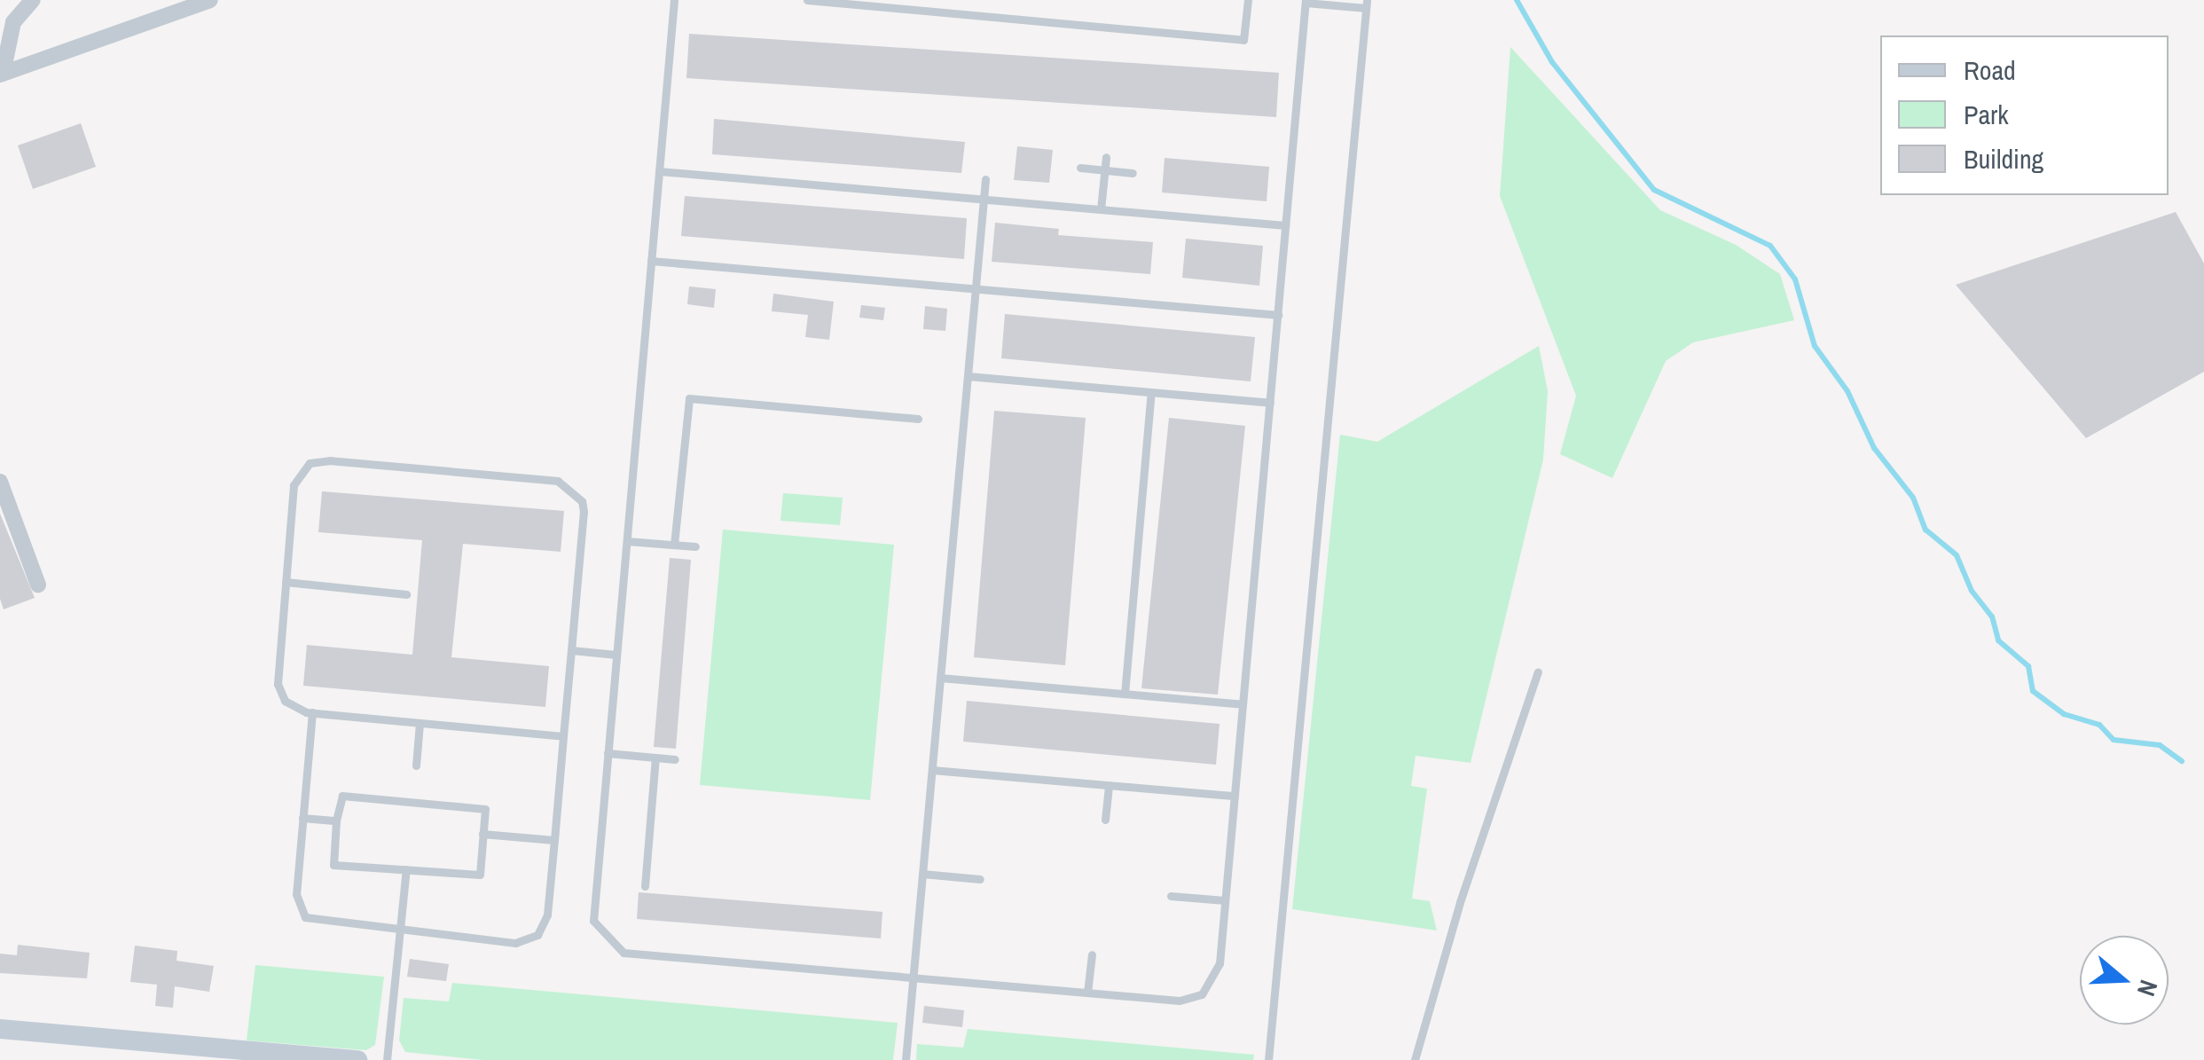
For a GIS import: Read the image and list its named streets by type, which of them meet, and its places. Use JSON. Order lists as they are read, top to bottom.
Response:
{
  "legend": ["Road", "Park", "Building"],
  "north": "right"
}
